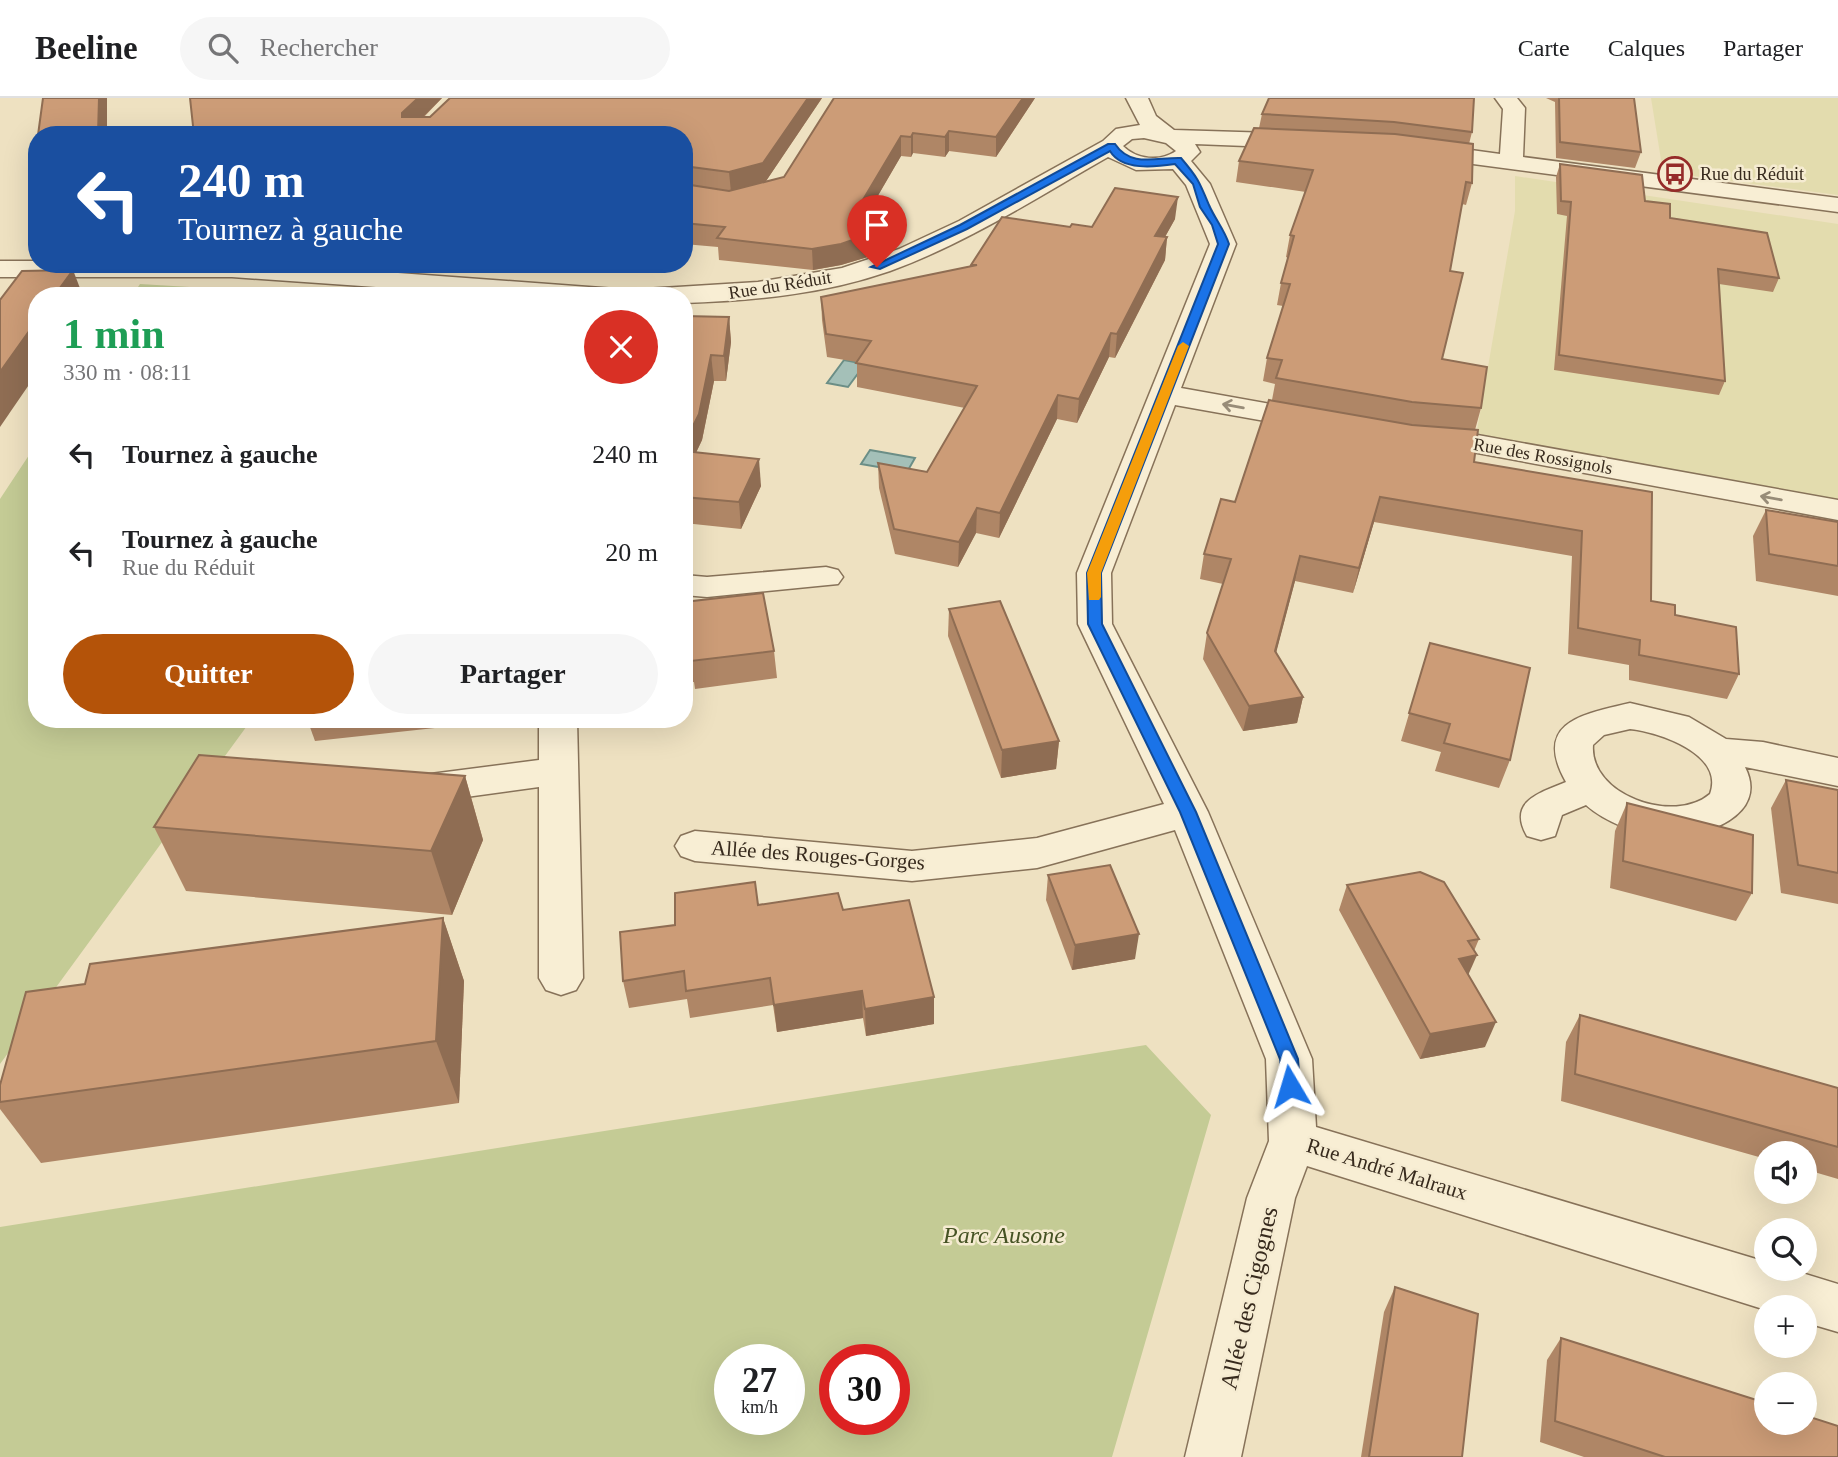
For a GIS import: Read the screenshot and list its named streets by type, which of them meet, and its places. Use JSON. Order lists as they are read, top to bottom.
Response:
{
  "streets": {
    "street": [
      "Rue du Réduit",
      "Rue des Rossignols",
      "Allée des Rouges-Gorges",
      "Rue André Malraux",
      "Allée des Cigognes"
    ]
  },
  "crossings": [
    ["Rue du Réduit", "Rue André Malraux"],
    ["Allée des Rouges-Gorges", "Rue André Malraux"],
    ["Rue André Malraux", "Allée des Cigognes"]
  ],
  "parks": ["Parc Ausone"],
  "places": {
    "bus stop": ["Rue du Réduit"]
  },
  "page": {
    "header": "Beeline",
    "search": "Rechercher",
    "nav": ["Carte", "Calques", "Partager"],
    "turn": ["240 m", "Tournez à gauche"],
    "heading": ["1 min", "330 m · 08:11"],
    "list": [
      {
        "name": "Tournez à gauche",
        "value": "240 m"
      },
      {
        "name": "Tournez à gauche",
        "note": "Rue du Réduit",
        "value": "20 m"
      }
    ],
    "buttons": ["Quitter", "Partager"],
    "map_buttons": ["+", "−"],
    "speed": "27 km/h",
    "limit": "30"
  }
}
